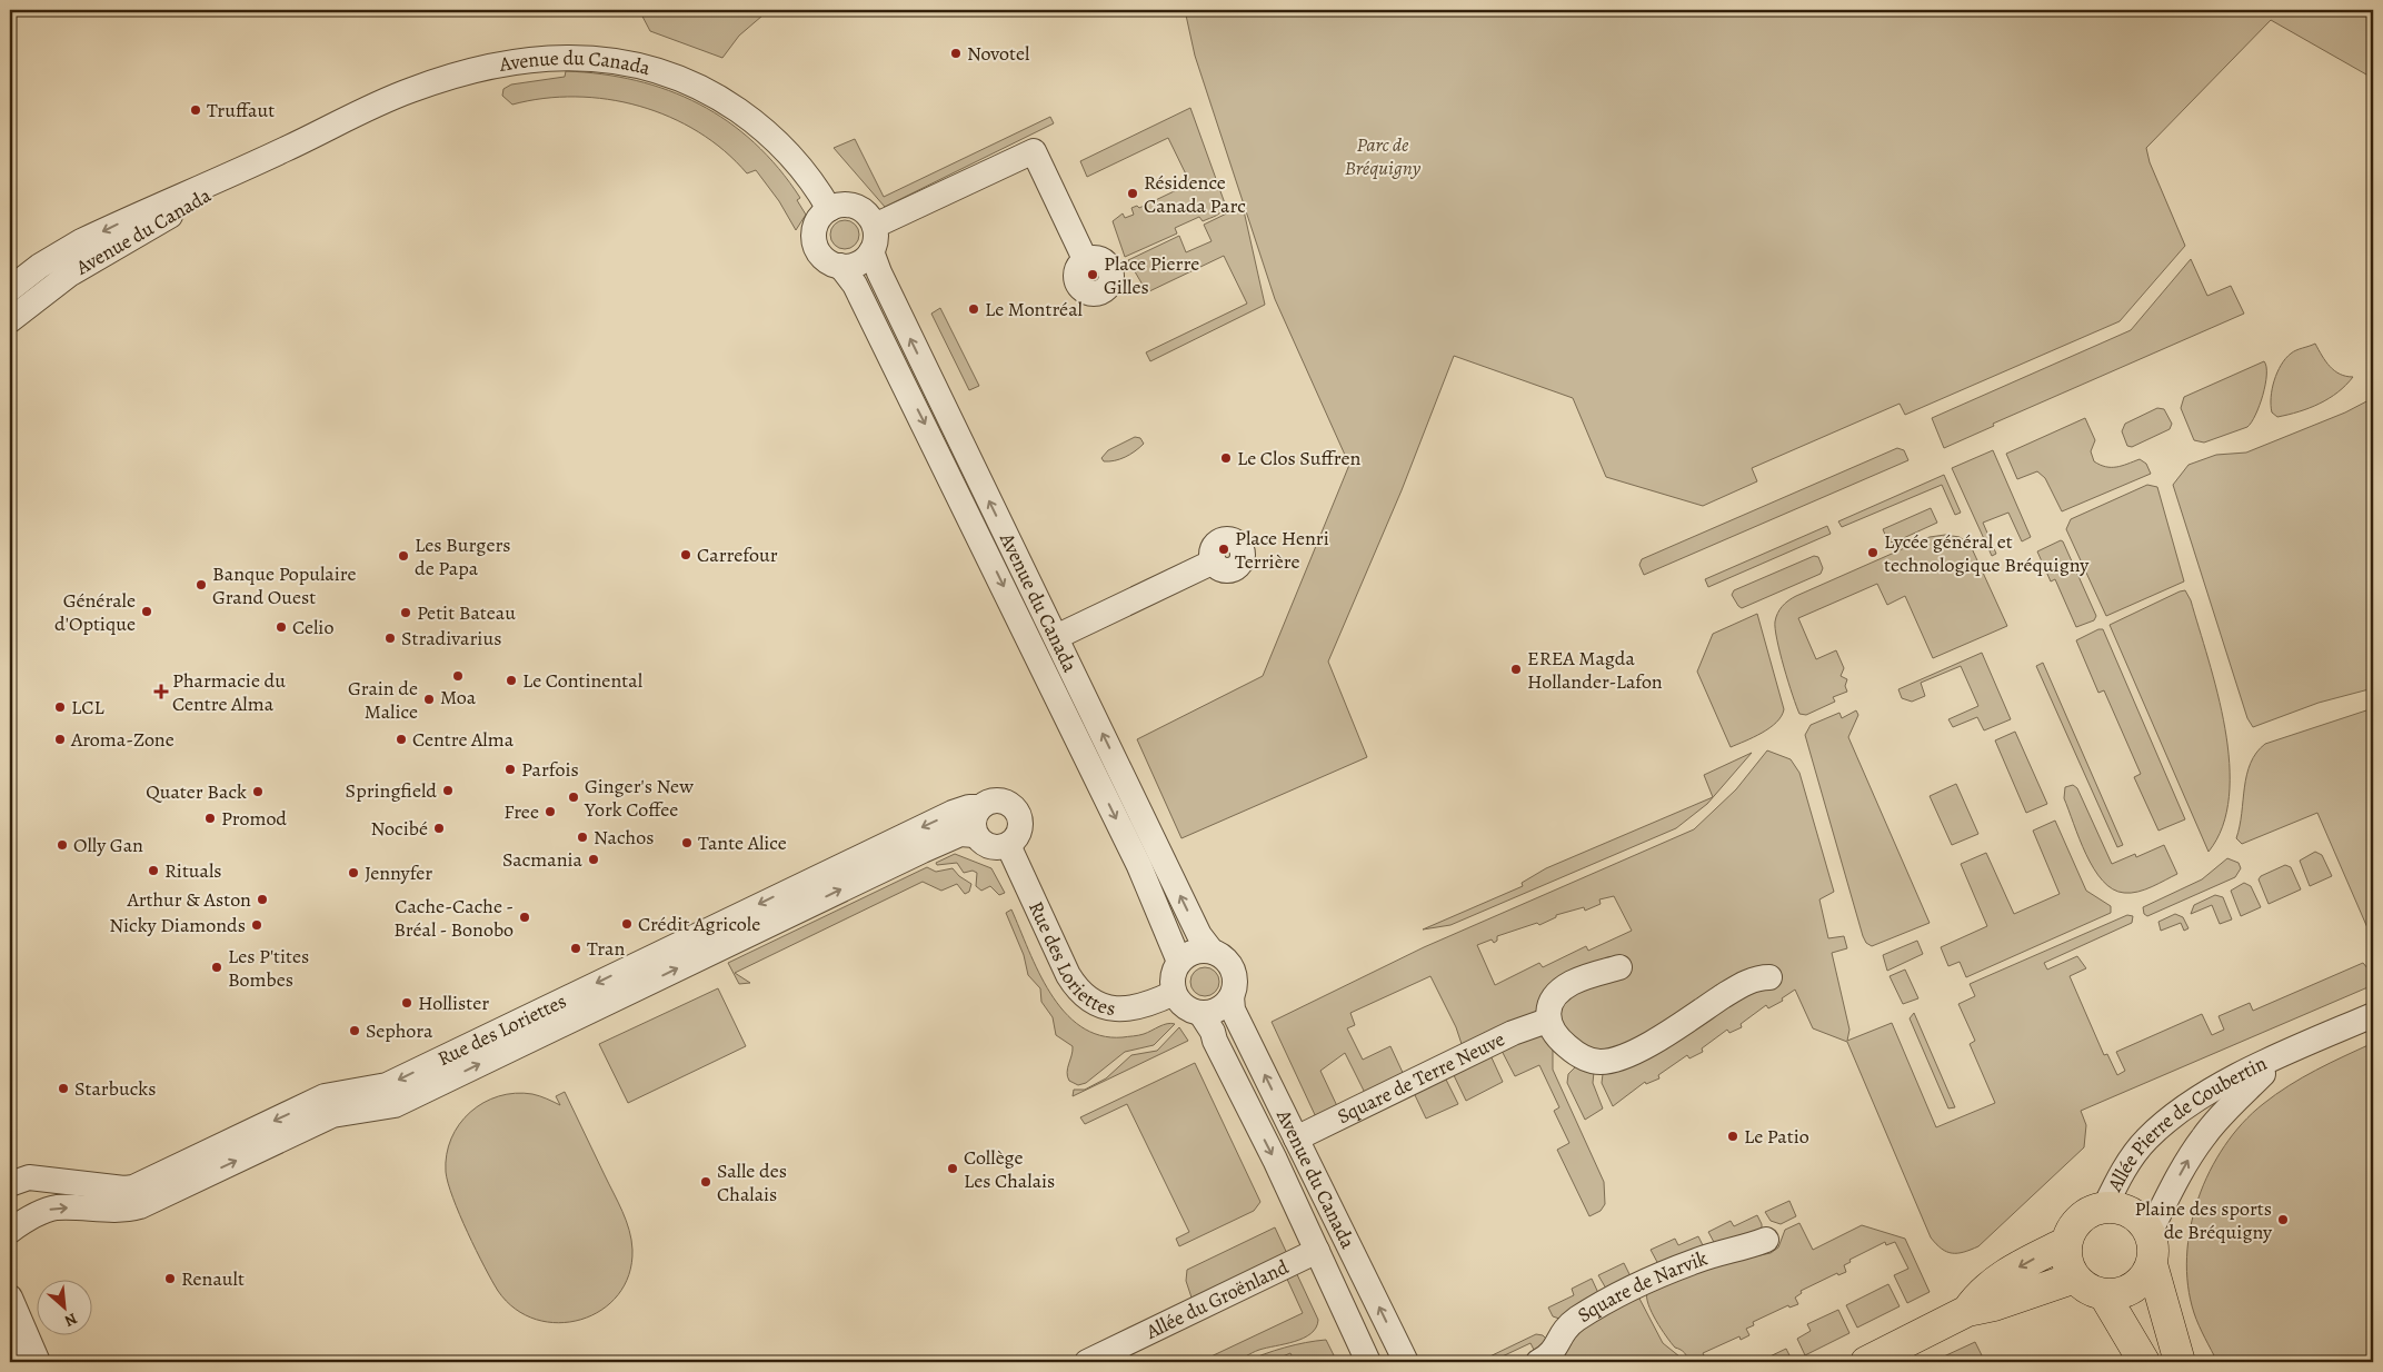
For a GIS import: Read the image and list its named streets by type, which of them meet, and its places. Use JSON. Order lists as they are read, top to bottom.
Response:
{
  "streets": {
    "street": [
      "Avenue du Canada",
      "Rue des Loriettes",
      "Square de Terre Neuve",
      "Allée Pierre de Coubertin",
      "Square de Narvik",
      "Allée du Groënland"
    ]
  },
  "crossings": [
    ["Avenue du Canada", "Rue des Loriettes"],
    ["Avenue du Canada", "Square de Terre Neuve"],
    ["Avenue du Canada", "Allée du Groënland"]
  ],
  "parks": ["Parc de Bréquigny"],
  "places": {
    "other": [
      "Novotel",
      "Truffaut",
      "Résidence Canada Parc",
      "Place Pierre Gilles",
      "Le Montréal",
      "Le Clos Suffren",
      "Place Henri Terrière",
      "Lycée général et technologique Bréquigny",
      "Carrefour",
      "Les Burgers de Papa",
      "Banque Populaire Grand Ouest",
      "Générale d'Optique",
      "Petit Bateau",
      "Celio",
      "Stradivarius",
      "EREA Magda Hollander-Lafon",
      "Moa",
      "Le Continental",
      "Grain de Malice",
      "LCL",
      "Aroma-Zone",
      "Centre Alma",
      "Parfois",
      "Springfield",
      "Quater Back",
      "Ginger's New York Coffee",
      "Free",
      "Promod",
      "Nocibé",
      "Nachos",
      "Tante Alice",
      "Olly Gan",
      "Sacmania",
      "Rituals",
      "Jennyfer",
      "Arthur & Aston",
      "Cache-Cache - Bréal - Bonobo",
      "Crédit Agricole",
      "Nicky Diamonds",
      "Tran",
      "Les P'tites Bombes",
      "Hollister",
      "Sephora",
      "Starbucks",
      "Le Patio",
      "Collège Les Chalais",
      "Salle des Chalais",
      "Plaine des sports de Bréquigny",
      "Renault"
    ],
    "health": ["Pharmacie du Centre Alma"]
  },
  "north": "bottom right"
}
